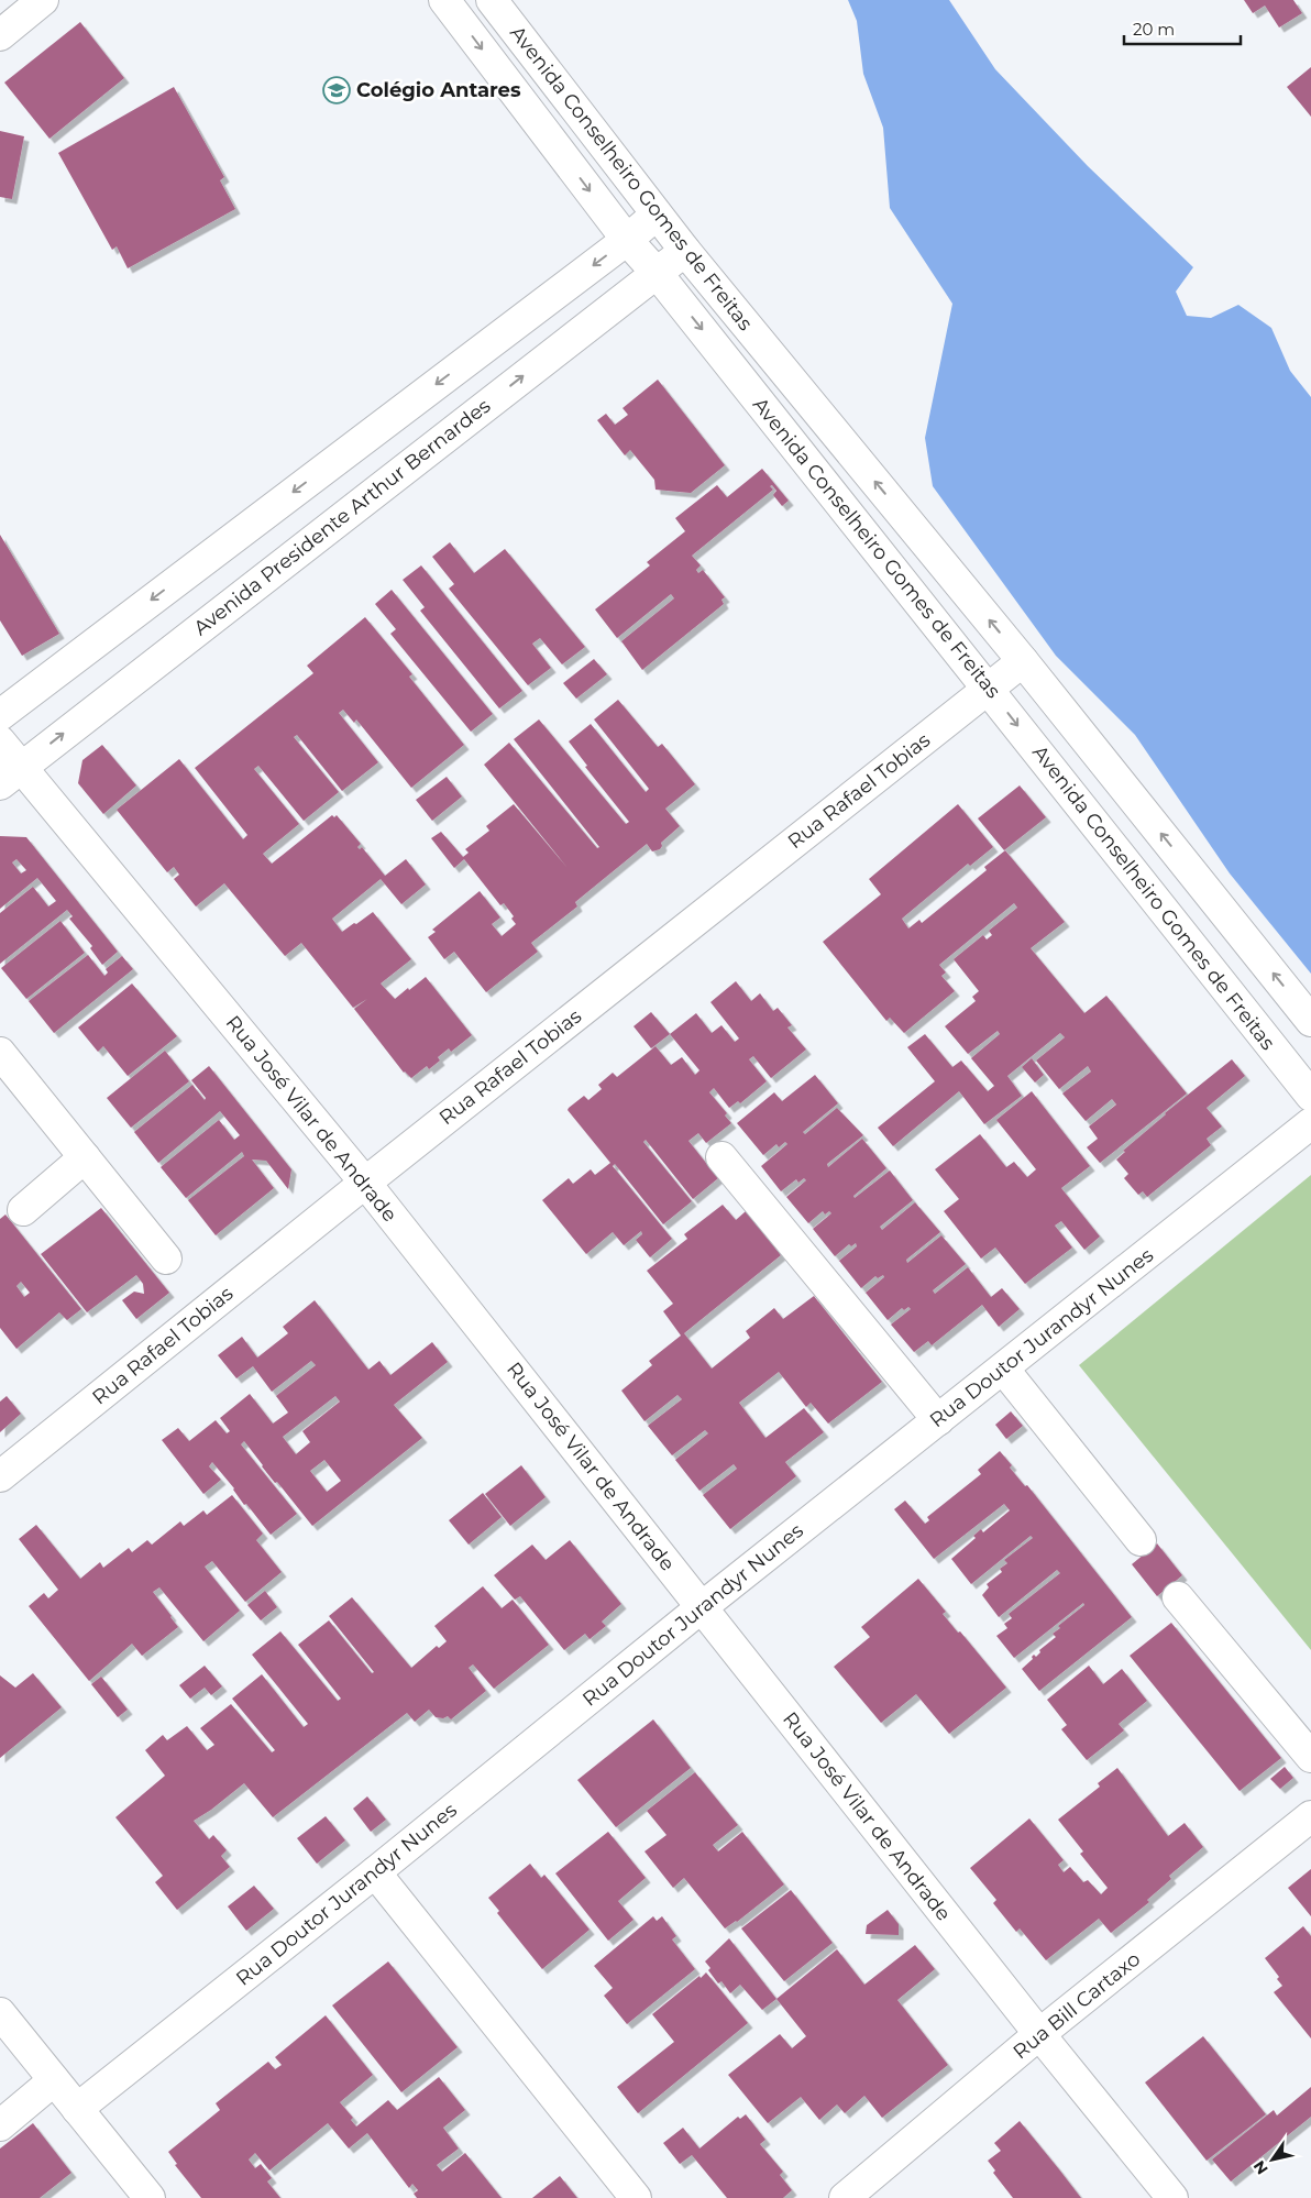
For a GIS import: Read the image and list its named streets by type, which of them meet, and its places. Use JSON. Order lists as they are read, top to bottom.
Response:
{
  "streets": {
    "street": [
      "Avenida Conselheiro Gomes de Freitas",
      "Avenida Presidente Arthur Bernardes",
      "Rua Rafael Tobias",
      "Rua José Vilar de Andrade",
      "Rua Doutor Jurandyr Nunes",
      "Rua Bill Cartaxo"
    ]
  },
  "crossings": [
    ["Avenida Conselheiro Gomes de Freitas", "Avenida Presidente Arthur Bernardes"],
    ["Avenida Conselheiro Gomes de Freitas", "Rua Rafael Tobias"],
    ["Avenida Presidente Arthur Bernardes", "Rua José Vilar de Andrade"],
    ["Rua Rafael Tobias", "Rua José Vilar de Andrade"],
    ["Rua José Vilar de Andrade", "Rua Doutor Jurandyr Nunes"],
    ["Rua José Vilar de Andrade", "Rua Bill Cartaxo"]
  ],
  "places": {
    "school or university": ["Colégio Antares"]
  },
  "scale_bar": "20 m",
  "north": "bottom left"
}
